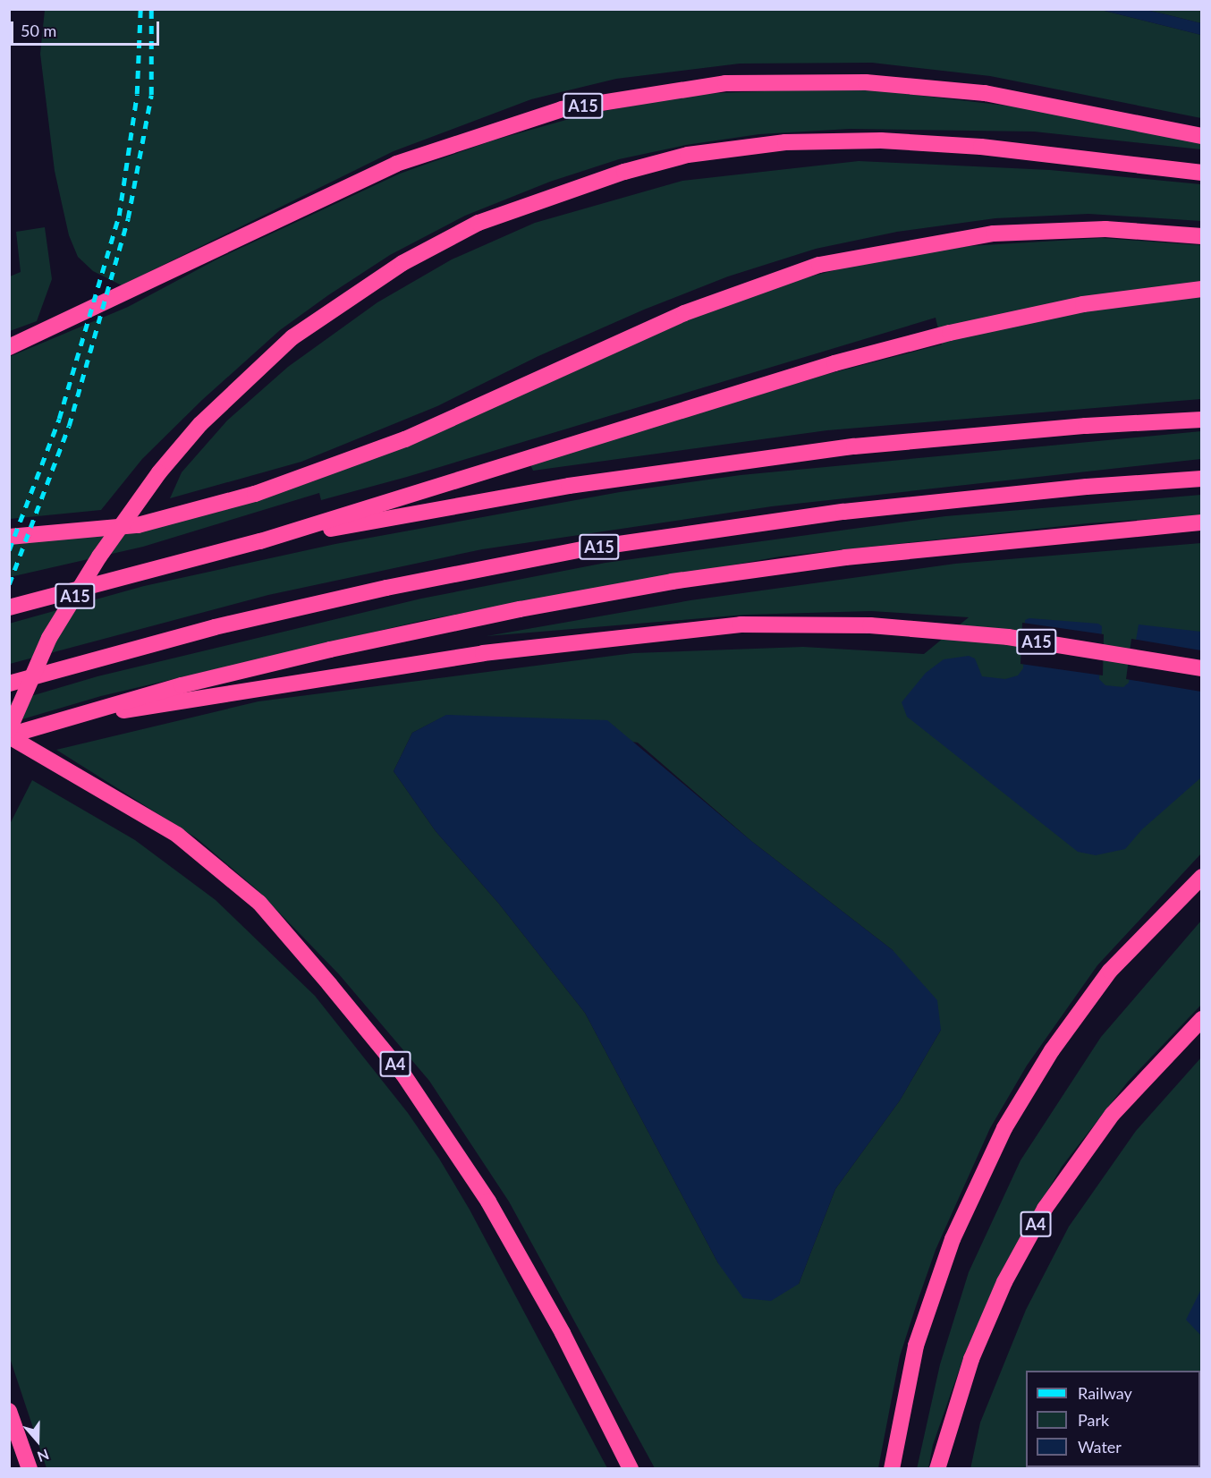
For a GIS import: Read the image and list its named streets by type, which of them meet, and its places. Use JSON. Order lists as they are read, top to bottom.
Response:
{
  "streets": {
    "highway": ["A15", "A4"]
  },
  "crossings": [
    ["A15", "A4"]
  ],
  "legend": ["Railway", "Park", "Water"],
  "scale_bar": "50 m",
  "north": "bottom"
}
